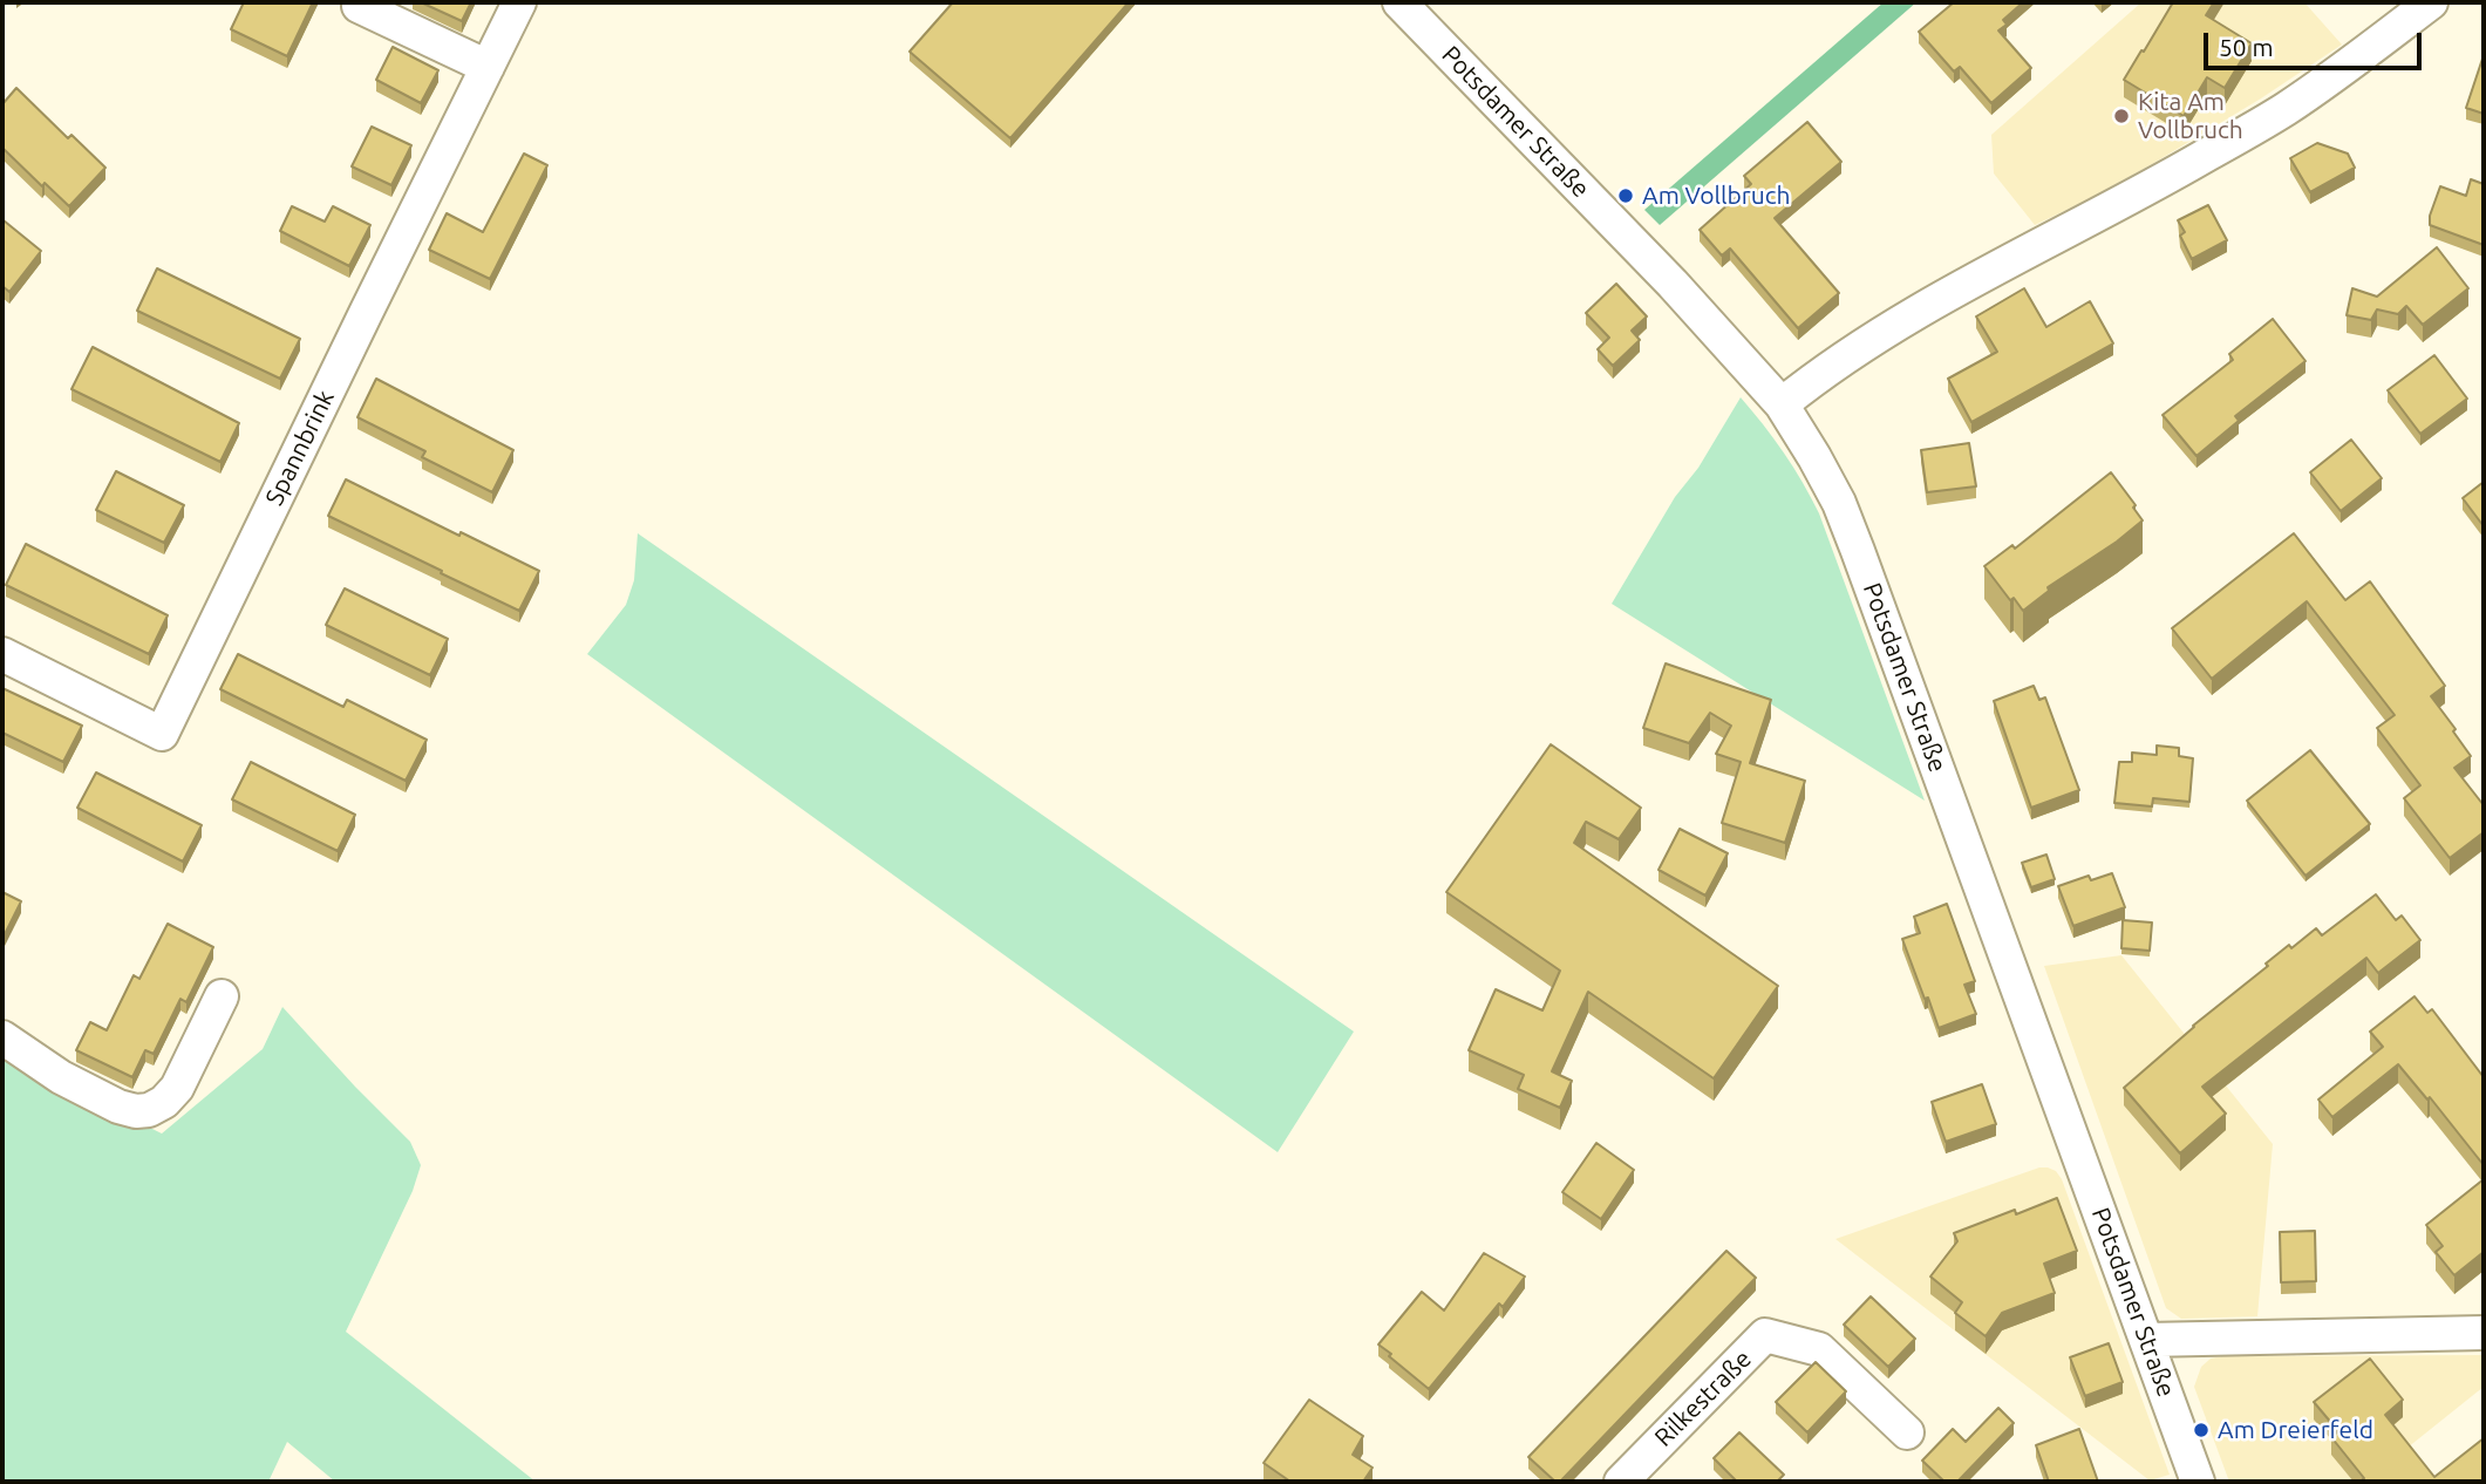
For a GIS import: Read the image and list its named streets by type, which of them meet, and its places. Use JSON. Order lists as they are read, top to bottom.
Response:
{
  "streets": {
    "street": ["Potsdamer Straße", "Spannbrink", "Rilkestraße"]
  },
  "places": ["Kita Am Vollbruch", "Am Vollbruch", "Am Dreierfeld"],
  "scale_bar": "50 m"
}
